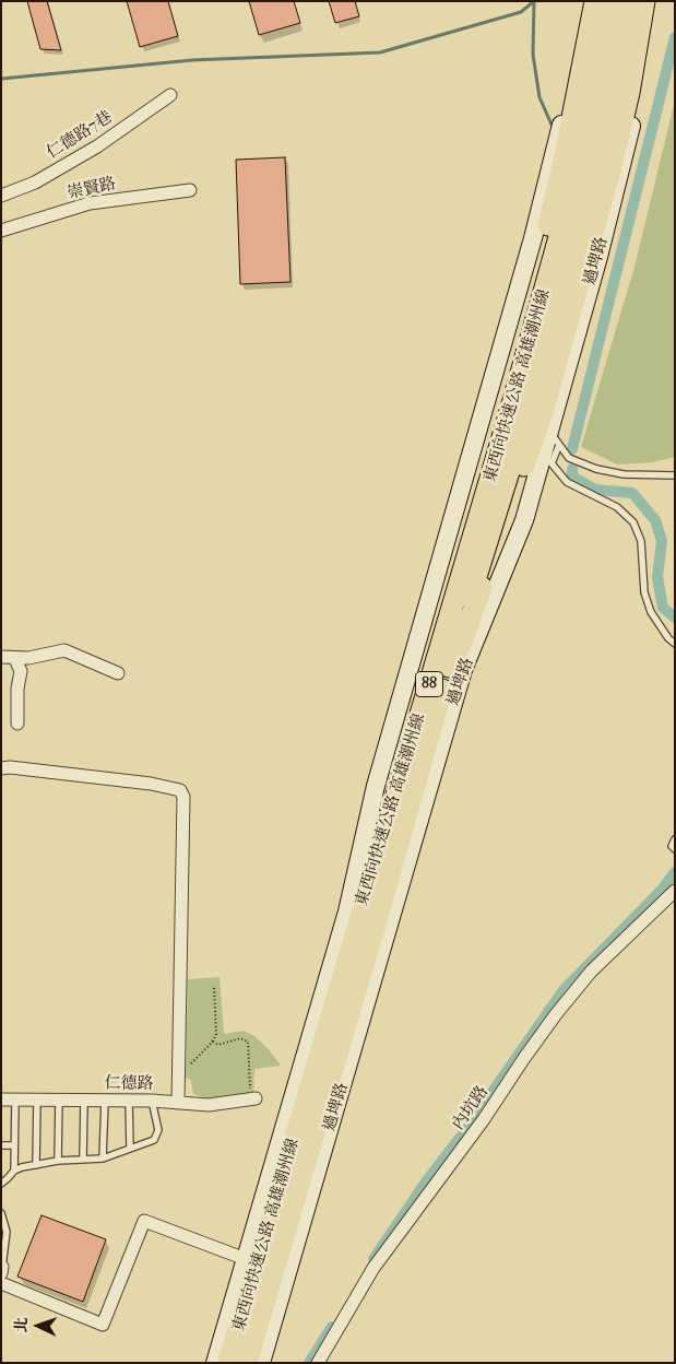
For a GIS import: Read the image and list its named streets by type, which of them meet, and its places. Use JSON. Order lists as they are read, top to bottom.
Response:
{
  "streets": {
    "highway": ["東西向快速公路 高雄潮州線", "88"],
    "main road": ["過埤路"],
    "street": [
      "仁德路7巷",
      "崇賢路",
      "仁德路",
      "內坑路"
    ]
  },
  "north": "left"
}
